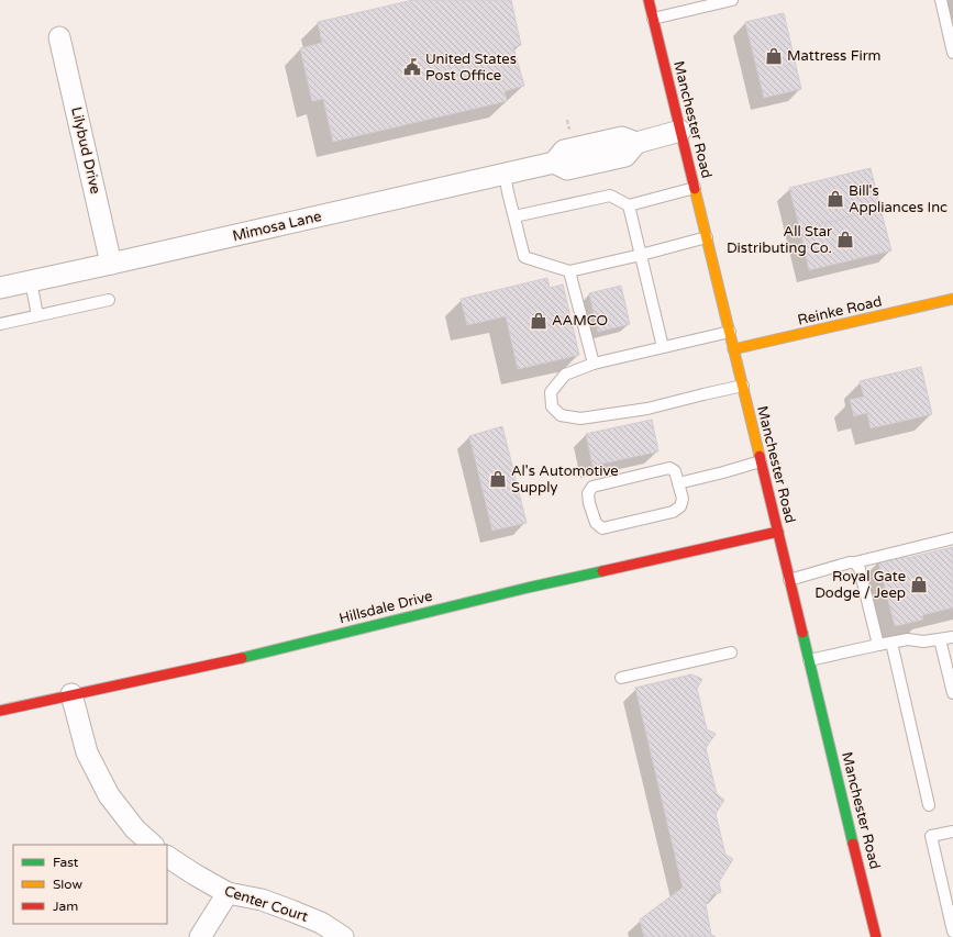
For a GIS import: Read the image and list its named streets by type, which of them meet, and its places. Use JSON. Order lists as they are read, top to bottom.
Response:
{
  "streets": {
    "main road": ["Manchester Road", "Reinke Road", "Hillsdale Drive"],
    "street": ["Lilybud Drive", "Mimosa Lane", "Center Court"]
  },
  "crossings": [
    ["Manchester Road", "Mimosa Lane"],
    ["Manchester Road", "Reinke Road"],
    ["Manchester Road", "Hillsdale Drive"],
    ["Lilybud Drive", "Mimosa Lane"]
  ],
  "places": {
    "shop": [
      "Mattress Firm",
      "Bill's Appliances Inc",
      "All Star Distributing Co.",
      "AAMCO",
      "Al's Automotive Supply",
      "Royal Gate Dodge / Jeep"
    ],
    "public building": ["United States Post Office"]
  },
  "legend": ["Fast", "Slow", "Jam"]
}
